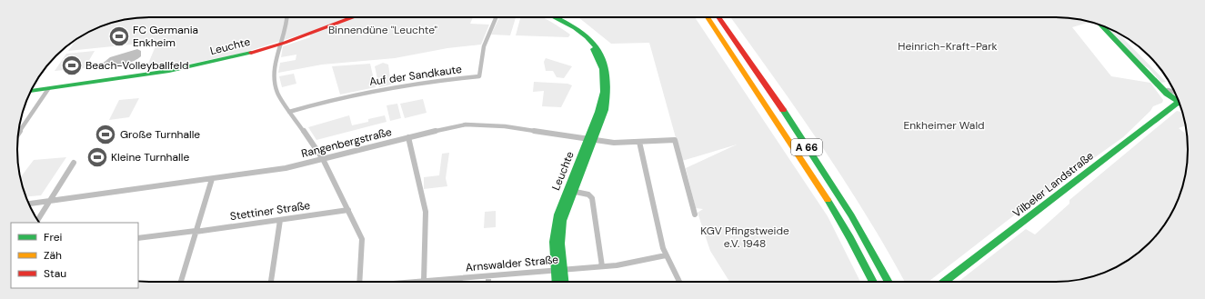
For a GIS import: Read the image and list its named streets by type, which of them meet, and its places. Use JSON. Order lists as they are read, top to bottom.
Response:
{
  "streets": {
    "main road": ["Leuchte", "A 66", "Vilbeler Landstraße"],
    "street": [
      "Auf der Sandkaute",
      "Rangenbergstraße",
      "Stettiner Straße",
      "Arnswalder Straße"
    ]
  },
  "crossings": [
    ["Leuchte", "Rangenbergstraße"],
    ["Leuchte", "Arnswalder Straße"]
  ],
  "parks": [
    "Binnendüne \"Leuchte\"",
    "Heinrich-Kraft-Park",
    "Enkheimer Wald",
    "KGV Pfingstweide e.V. 1948"
  ],
  "places": {
    "sports": [
      "FC Germania Enkheim",
      "Beach-Volleyballfeld",
      "Große Turnhalle",
      "Kleine Turnhalle"
    ]
  },
  "legend": ["Frei", "Zäh", "Stau"]
}
